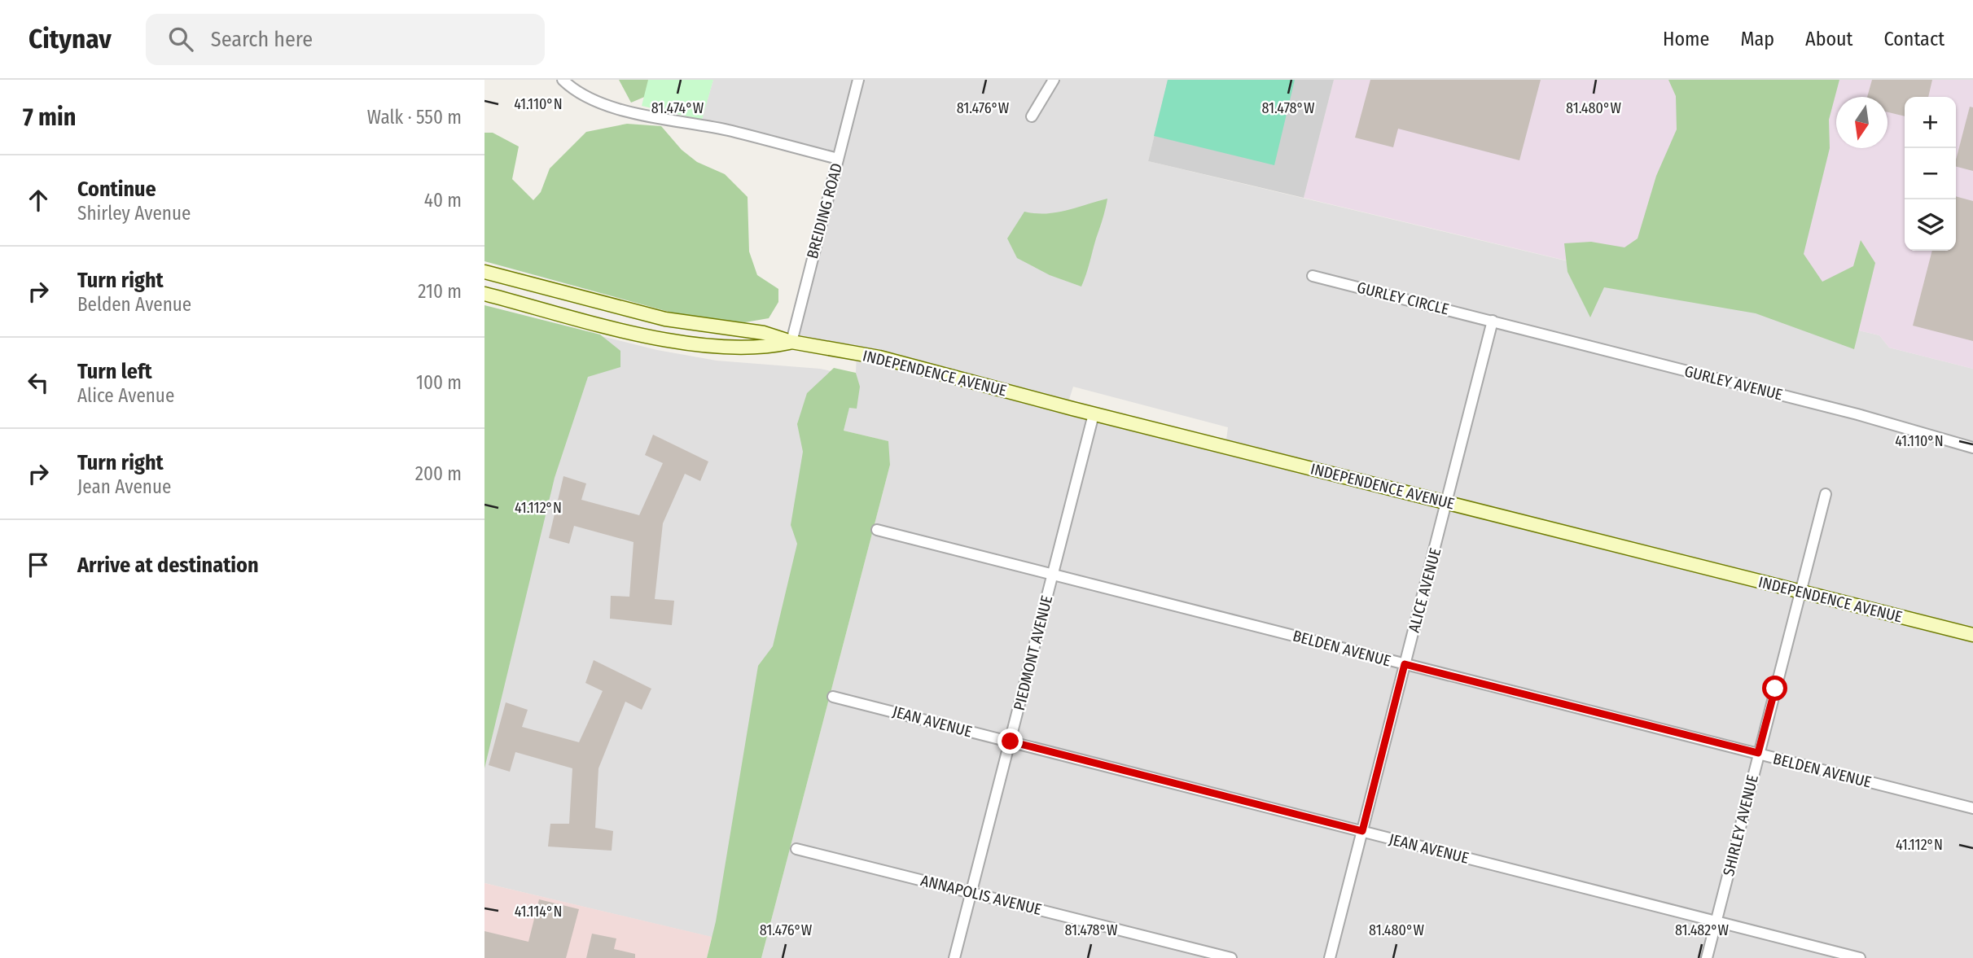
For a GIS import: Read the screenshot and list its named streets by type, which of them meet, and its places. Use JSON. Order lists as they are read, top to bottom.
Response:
{
  "streets": {
    "street": [
      "BREIDING ROAD",
      "GURLEY CIRCLE",
      "INDEPENDENCE AVENUE",
      "GURLEY AVENUE",
      "ALICE AVENUE",
      "BELDEN AVENUE",
      "PIEDMONT AVENUE",
      "JEAN AVENUE",
      "SHIRLEY AVENUE",
      "ANNAPOLIS AVENUE"
    ]
  },
  "crossings": [
    ["BREIDING ROAD", "INDEPENDENCE AVENUE"],
    ["GURLEY CIRCLE", "GURLEY AVENUE"],
    ["GURLEY CIRCLE", "ALICE AVENUE"],
    ["INDEPENDENCE AVENUE", "ALICE AVENUE"],
    ["INDEPENDENCE AVENUE", "PIEDMONT AVENUE"],
    ["INDEPENDENCE AVENUE", "SHIRLEY AVENUE"],
    ["GURLEY AVENUE", "ALICE AVENUE"],
    ["ALICE AVENUE", "BELDEN AVENUE"],
    ["ALICE AVENUE", "JEAN AVENUE"],
    ["BELDEN AVENUE", "PIEDMONT AVENUE"],
    ["BELDEN AVENUE", "SHIRLEY AVENUE"],
    ["PIEDMONT AVENUE", "JEAN AVENUE"],
    ["PIEDMONT AVENUE", "ANNAPOLIS AVENUE"],
    ["JEAN AVENUE", "SHIRLEY AVENUE"]
  ],
  "north": "bottom",
  "page": {
    "header": "Citynav",
    "search": "Search here",
    "nav": [
      "Home",
      "Map",
      "About",
      "Contact"
    ],
    "heading": ["7 min", "Walk · 550 m"],
    "map_buttons": ["+", "−"],
    "list": [
      ["Continue", "Shirley Avenue", "40 m"],
      ["Turn right", "Belden Avenue", "210 m"],
      ["Turn left", "Alice Avenue", "100 m"],
      ["Turn right", "Jean Avenue", "200 m"],
      "Arrive at destination"
    ]
  },
  "coordinates": [
    "41.110°N",
    "81.474°W",
    "81.476°W",
    "81.478°W",
    "81.480°W",
    "41.112°N",
    "41.114°N",
    "81.482°W"
  ]
}
